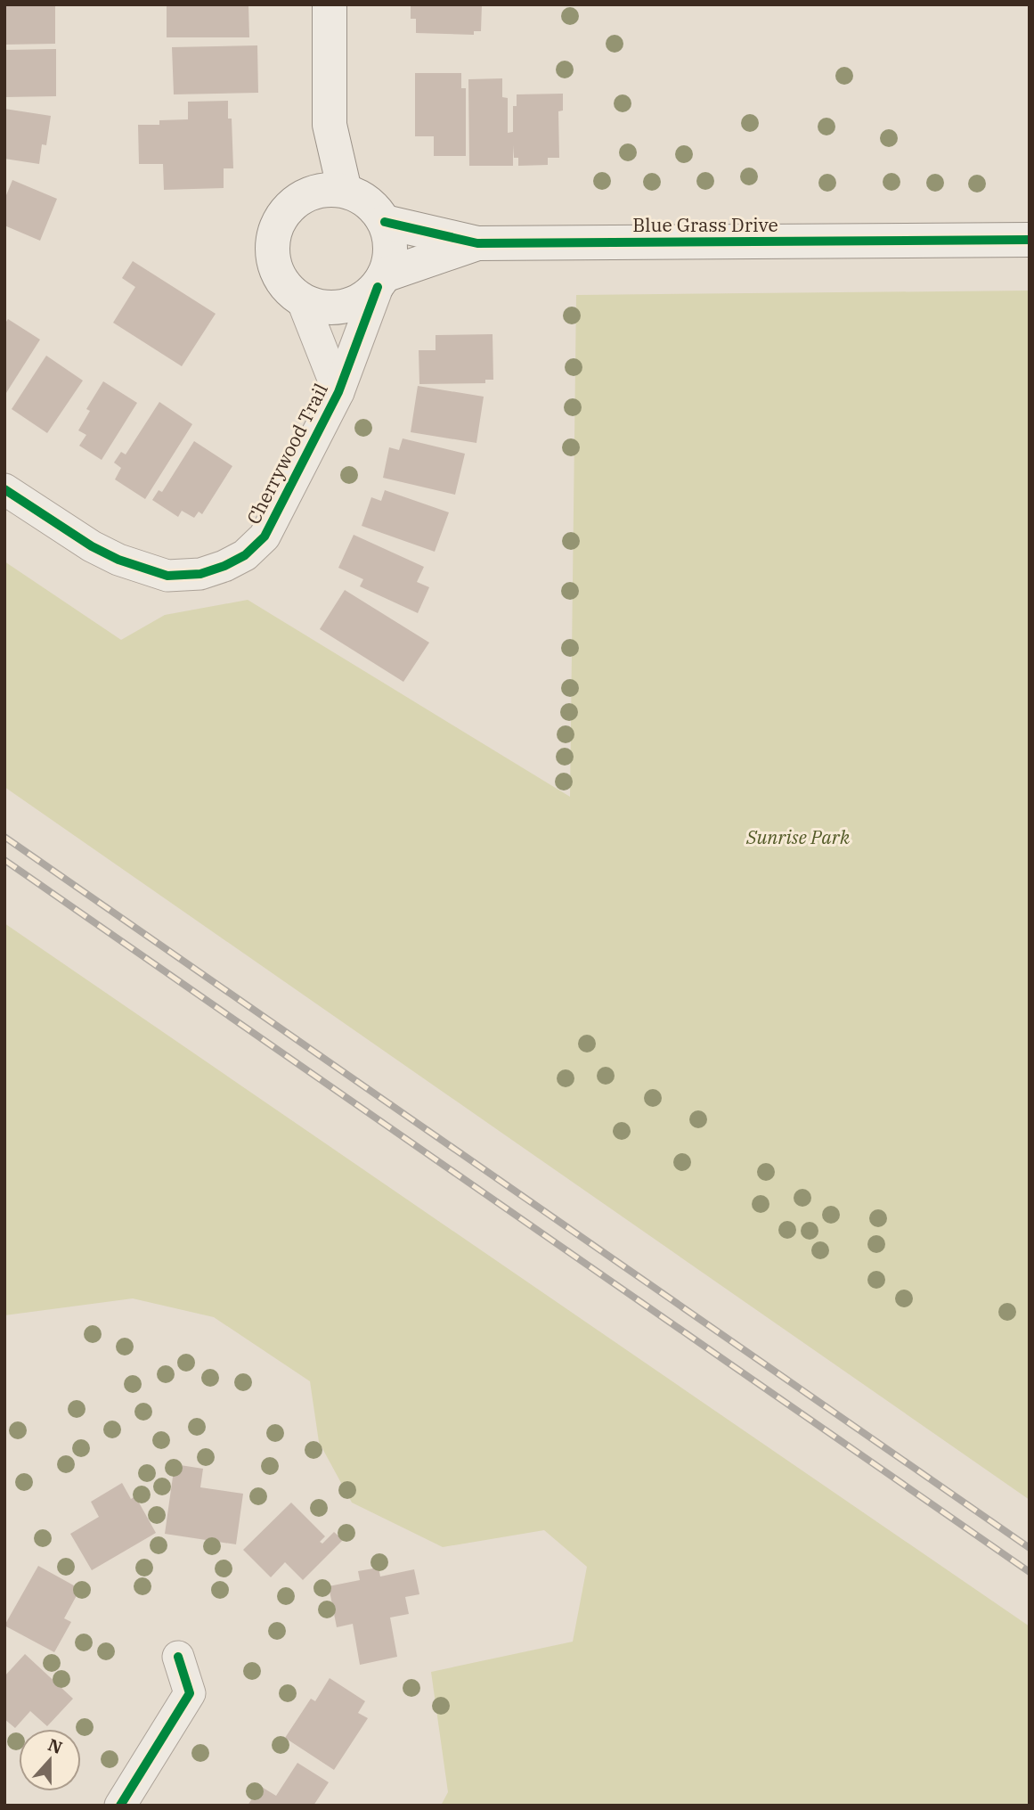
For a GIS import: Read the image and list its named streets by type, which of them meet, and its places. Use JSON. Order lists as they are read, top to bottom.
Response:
{
  "streets": {
    "street": ["Blue Grass Drive", "Cherrywood Trail"]
  },
  "crossings": [
    ["Blue Grass Drive", "Cherrywood Trail"]
  ],
  "parks": ["Sunrise Park"],
  "north": "top"
}
